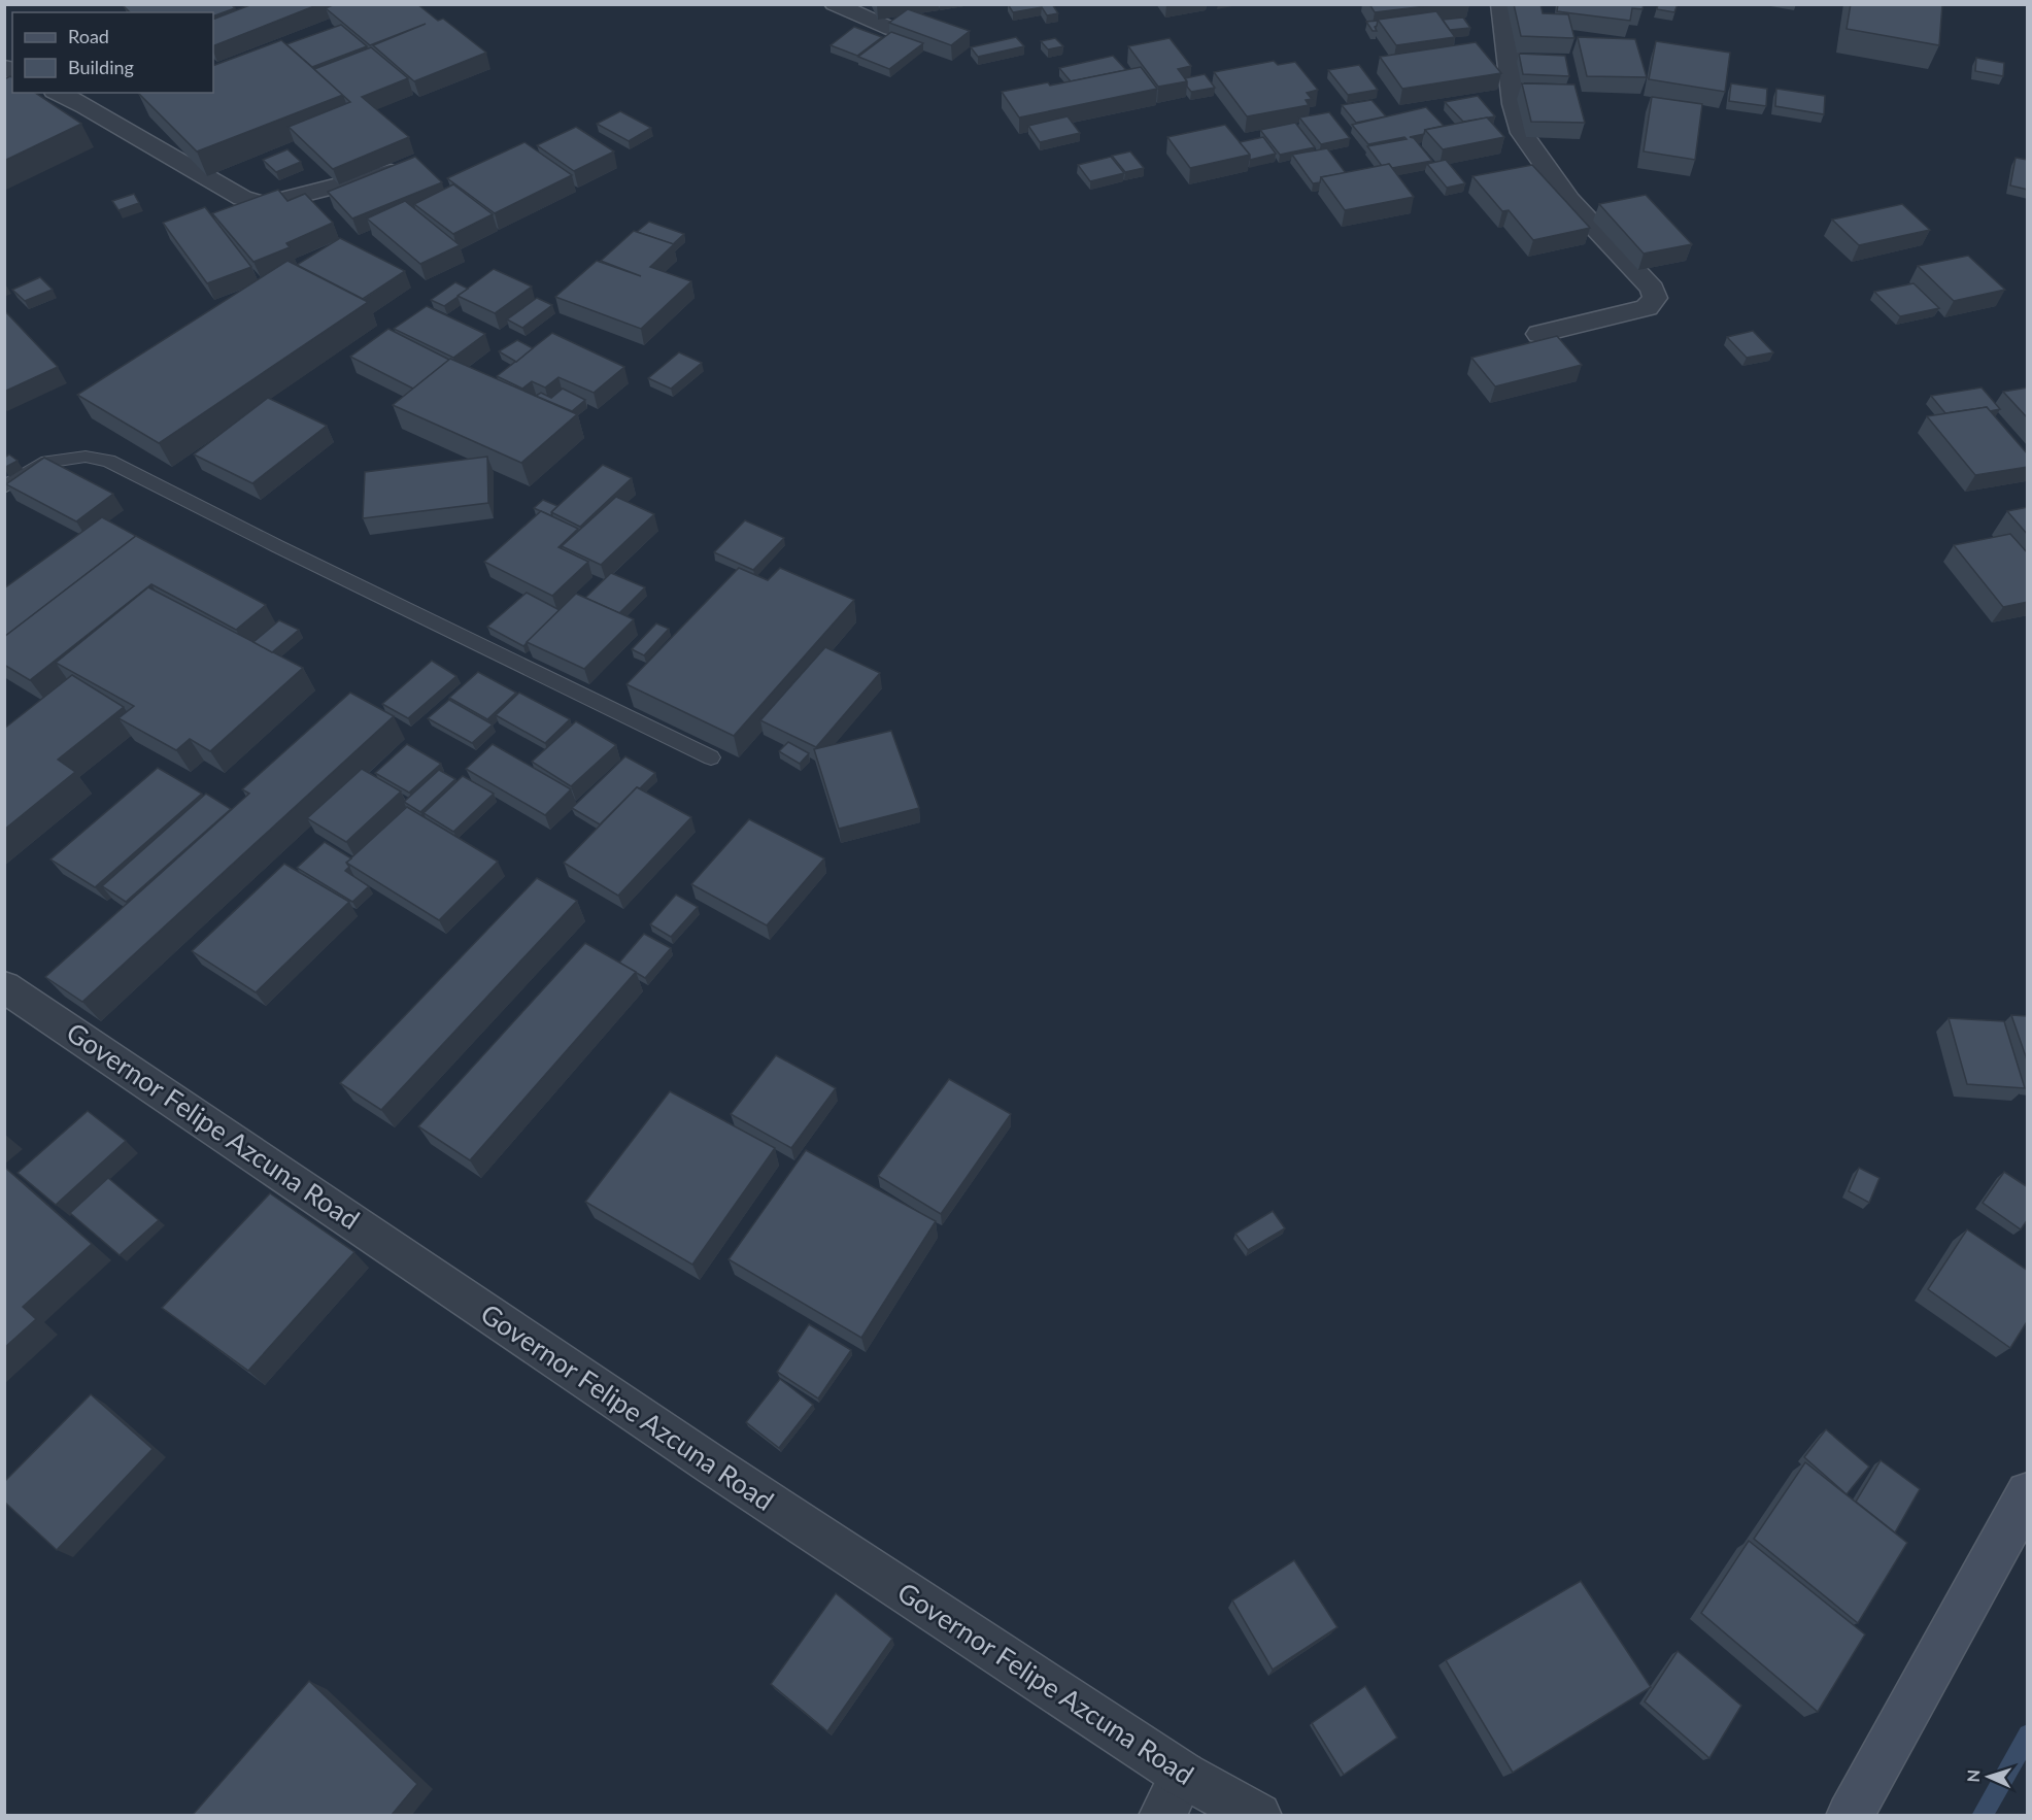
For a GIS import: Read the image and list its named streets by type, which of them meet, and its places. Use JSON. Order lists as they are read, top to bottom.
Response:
{
  "streets": {
    "street": ["Governor Felipe Azcuna Road"]
  },
  "legend": ["Road", "Building"],
  "north": "left"
}
